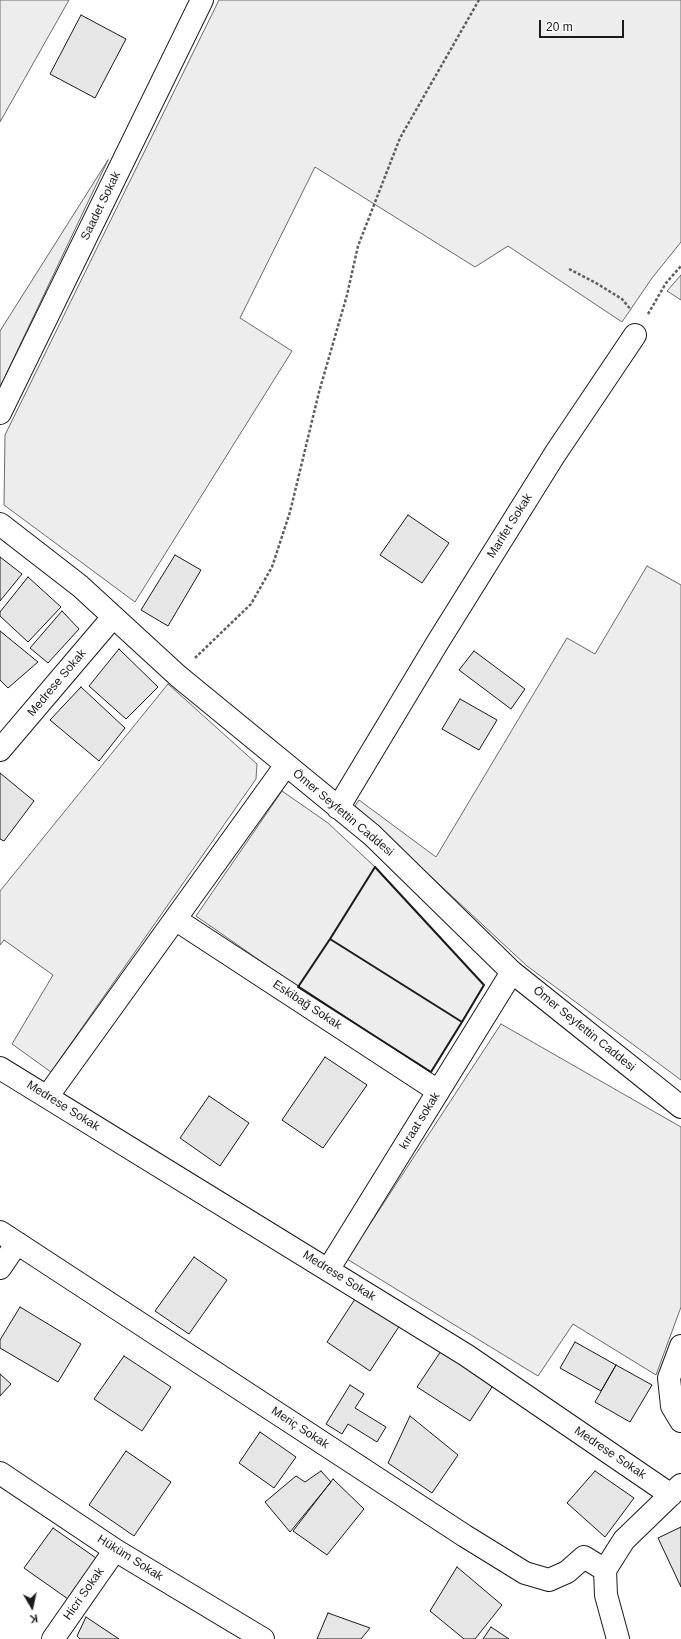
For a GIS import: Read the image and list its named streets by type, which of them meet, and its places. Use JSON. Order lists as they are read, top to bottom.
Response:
{
  "streets": {
    "street": [
      "Saadet Sokak",
      "Marifet Sokak",
      "Medrese Sokak",
      "Ömer Seyfettin Caddesi",
      "Eskibağ Sokak",
      "kıraat sokak",
      "Meriç Sokak",
      "Hüküm Sokak",
      "Hicri Sokak"
    ]
  },
  "crossings": [
    ["Marifet Sokak", "Ömer Seyfettin Caddesi"],
    ["Medrese Sokak", "Ömer Seyfettin Caddesi"],
    ["Medrese Sokak", "kıraat sokak"],
    ["Ömer Seyfettin Caddesi", "kıraat sokak"],
    ["Eskibağ Sokak", "kıraat sokak"],
    ["Hüküm Sokak", "Hicri Sokak"]
  ],
  "scale_bar": "20 m",
  "north": "bottom"
}
